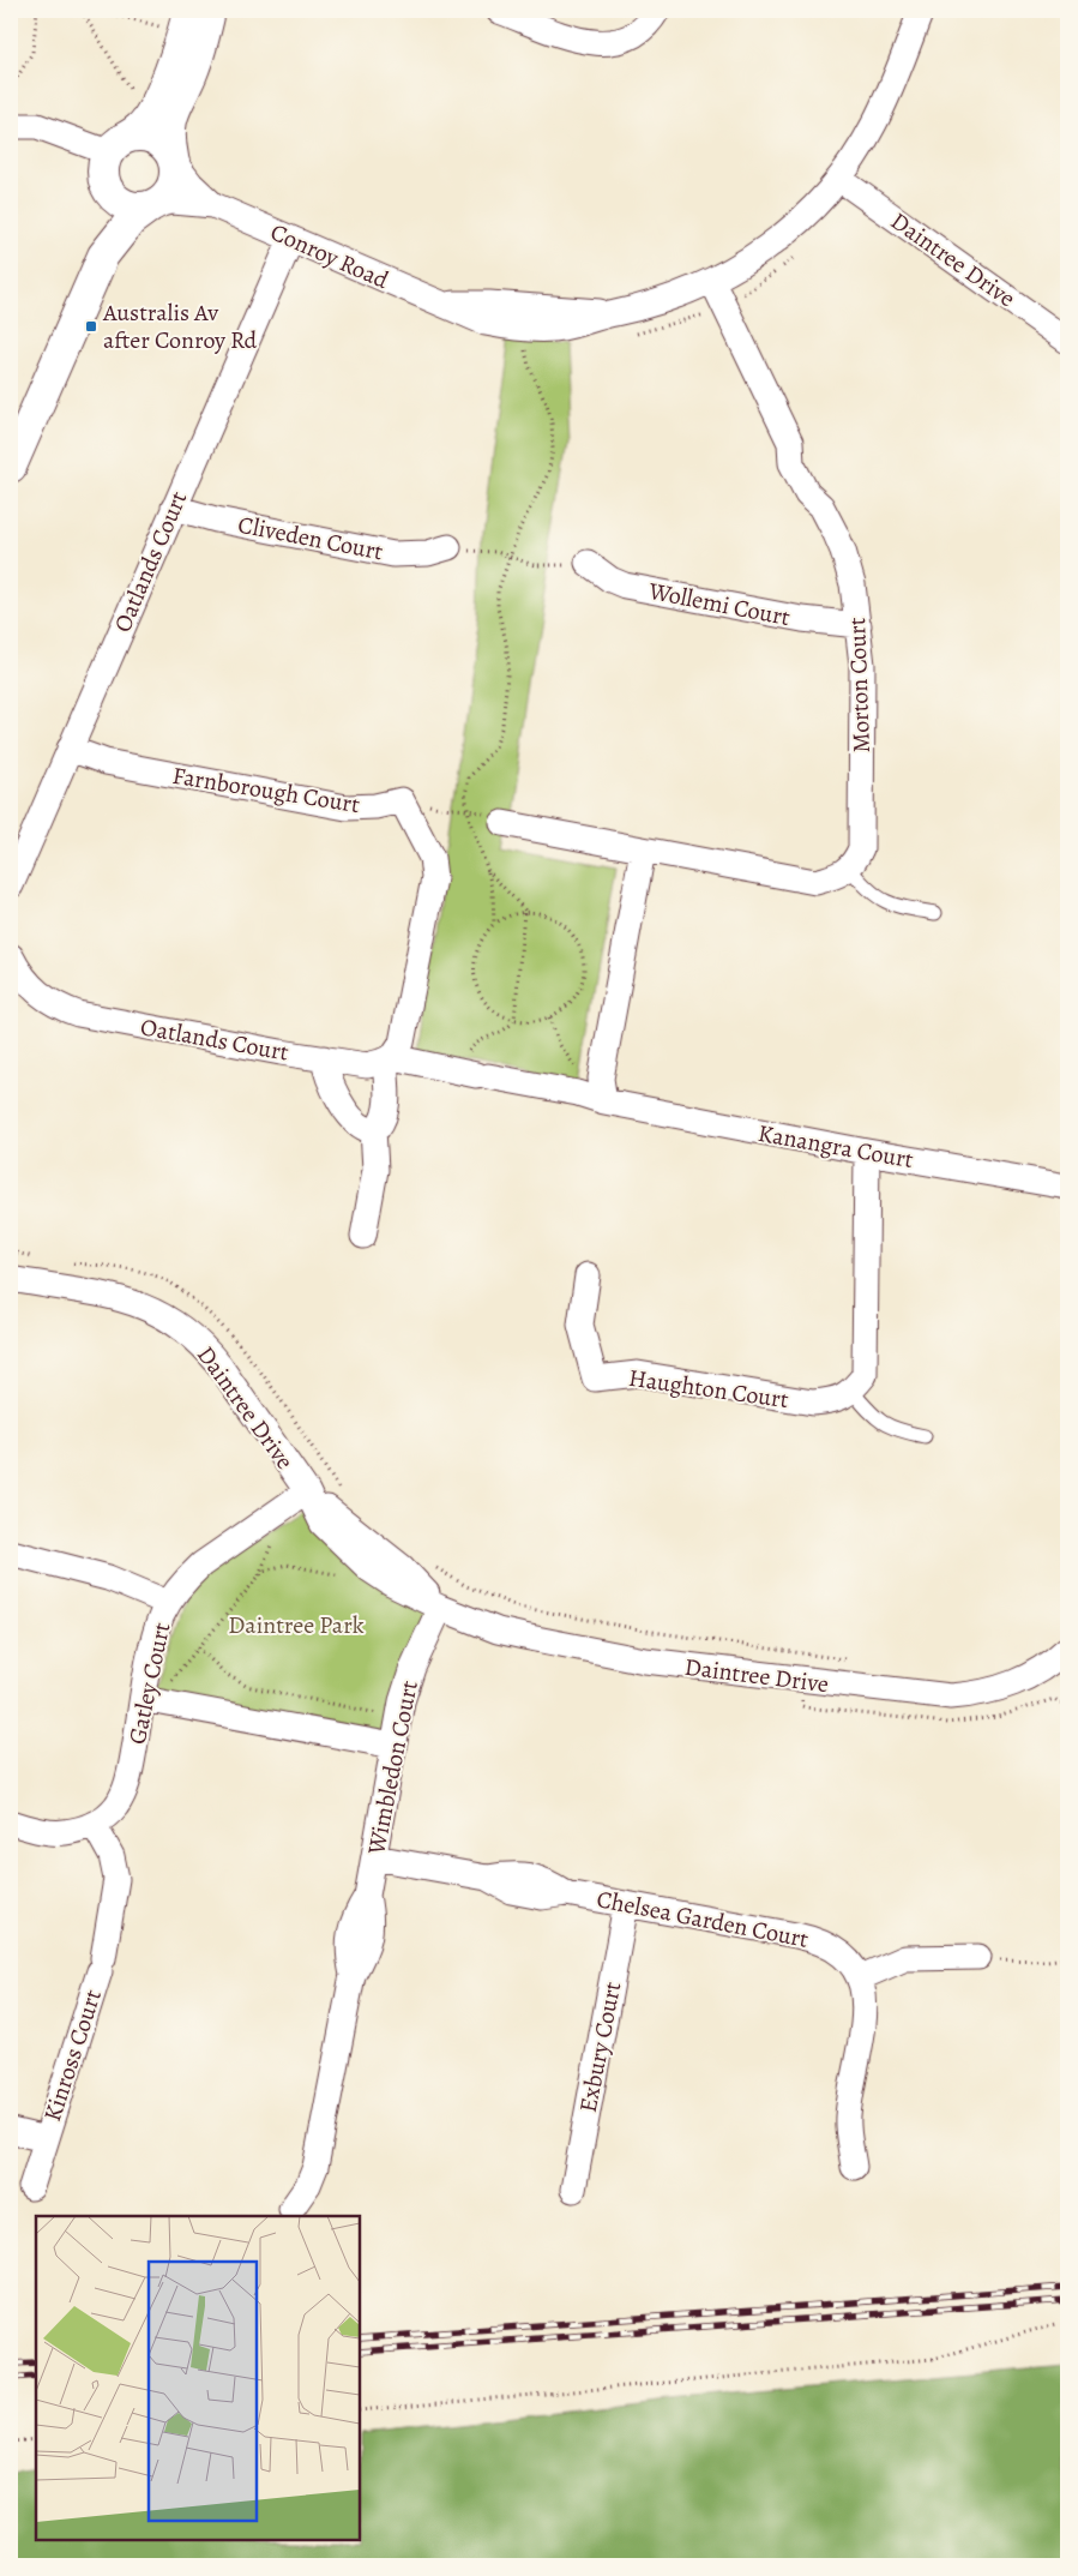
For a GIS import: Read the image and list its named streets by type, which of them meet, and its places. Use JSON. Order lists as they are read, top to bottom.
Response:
{
  "streets": {
    "street": [
      "Conroy Road",
      "Daintree Drive",
      "Cliveden Court",
      "Oatlands Court",
      "Wollemi Court",
      "Morton Court",
      "Farnborough Court",
      "Kanangra Court",
      "Haughton Court",
      "Gatley Court",
      "Wimbledon Court",
      "Chelsea Garden Court",
      "Exbury Court",
      "Kinross Court"
    ]
  },
  "crossings": [
    ["Conroy Road", "Daintree Drive"],
    ["Conroy Road", "Oatlands Court"],
    ["Conroy Road", "Morton Court"],
    ["Daintree Drive", "Gatley Court"],
    ["Daintree Drive", "Wimbledon Court"],
    ["Cliveden Court", "Oatlands Court"],
    ["Oatlands Court", "Farnborough Court"],
    ["Oatlands Court", "Kanangra Court"],
    ["Wollemi Court", "Morton Court"],
    ["Gatley Court", "Kinross Court"],
    ["Wimbledon Court", "Chelsea Garden Court"],
    ["Chelsea Garden Court", "Exbury Court"]
  ],
  "parks": ["Daintree Park"],
  "places": {
    "transit": ["Australis Av after Conroy Rd"]
  }
}
